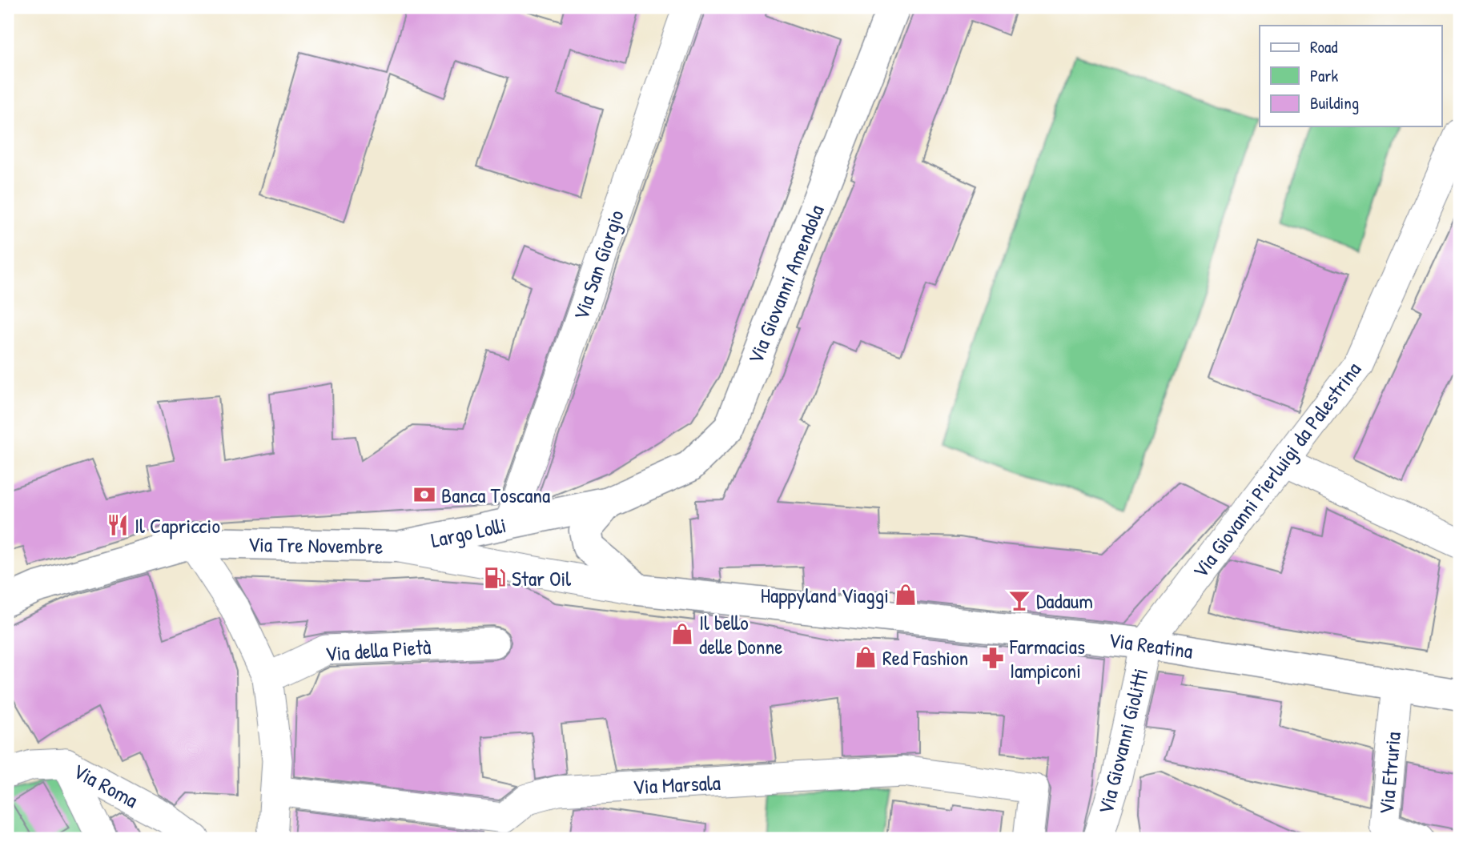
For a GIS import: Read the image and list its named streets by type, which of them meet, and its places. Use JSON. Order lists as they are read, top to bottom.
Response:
{
  "streets": {
    "main road": [
      "Via Giovanni Amendola",
      "Largo Lolli",
      "Via Tre Novembre",
      "Via Reatina"
    ],
    "street": [
      "Via San Giorgio",
      "Via Giovanni Pierluigi da Palestrina",
      "Via della Pietà",
      "Via Giovanni Giolitti",
      "Via Etruria",
      "Via Marsala",
      "Via Roma"
    ]
  },
  "crossings": [
    ["Via San Giorgio", "Largo Lolli"],
    ["Via Giovanni Amendola", "Largo Lolli"],
    ["Via Giovanni Pierluigi da Palestrina", "Via Reatina"],
    ["Via Giovanni Pierluigi da Palestrina", "Via Giovanni Giolitti"],
    ["Largo Lolli", "Via Tre Novembre"],
    ["Largo Lolli", "Via Reatina"],
    ["Via Reatina", "Via Giovanni Giolitti"],
    ["Via Reatina", "Via Etruria"]
  ],
  "places": {
    "bank": ["Banca Toscana"],
    "restaurant": ["Il Capriccio"],
    "fuel station": ["Star Oil"],
    "shop": ["Happyland Viaggi", "Il bello delle Donne", "Red Fashion"],
    "bar": ["Dadaum"],
    "pharmacy": ["Farmacias Iampiconi"]
  },
  "legend": ["Road", "Park", "Building"]
}
